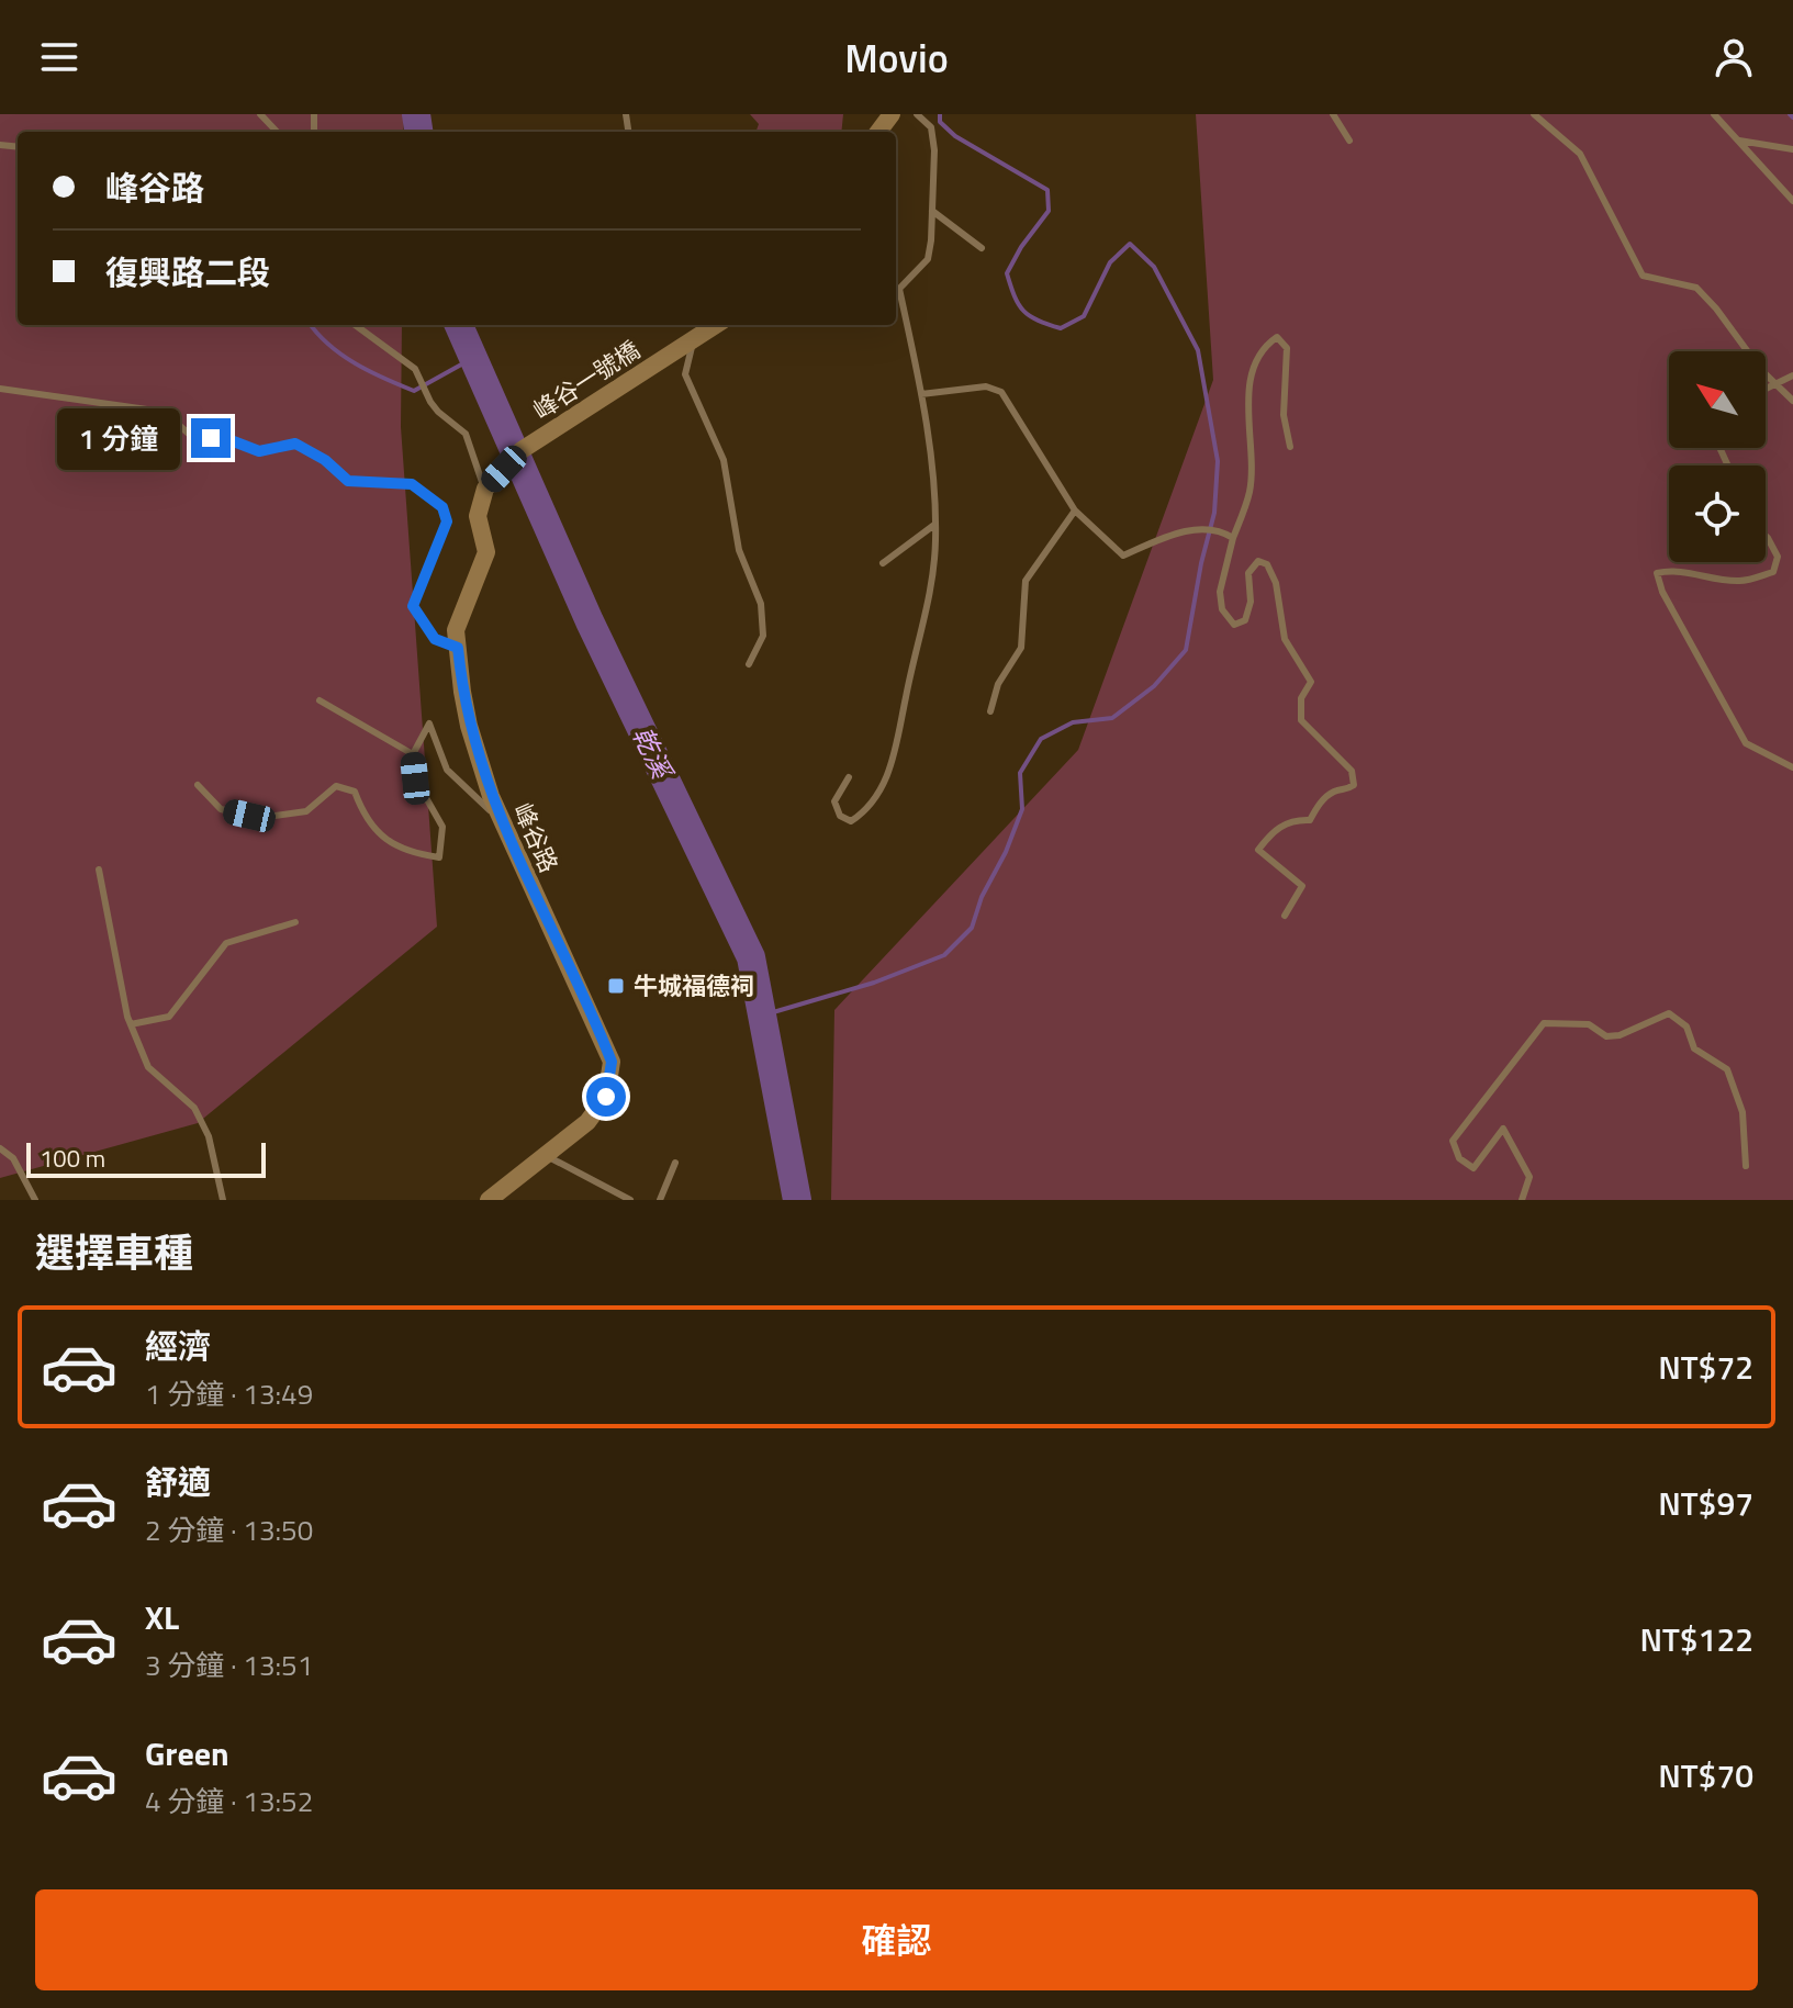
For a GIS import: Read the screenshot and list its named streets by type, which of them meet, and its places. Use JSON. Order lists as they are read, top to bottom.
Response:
{
  "streets": {
    "street": ["峰谷一號橋", "峰谷路"]
  },
  "crossings": [
    ["峰谷一號橋", "峰谷路"]
  ],
  "water": ["乾溪"],
  "places": {
    "transit": ["牛城福德祠"]
  },
  "scale_bar": "100 m",
  "north": "top left",
  "page": {
    "header": "Movio",
    "banner": ["峰谷路", "復興路二段"],
    "bubble": "1 分鐘",
    "scale": "100 m",
    "heading": "選擇車種",
    "list": [
      {
        "name": "經濟",
        "note": "1 分鐘 · 13:49",
        "value": "NT$72"
      },
      {
        "name": "舒適",
        "note": "2 分鐘 · 13:50",
        "value": "NT$97"
      },
      {
        "name": "XL",
        "note": "3 分鐘 · 13:51",
        "value": "NT$122"
      },
      {
        "name": "Green",
        "note": "4 分鐘 · 13:52",
        "value": "NT$70"
      }
    ],
    "buttons": "確認"
  }
}
